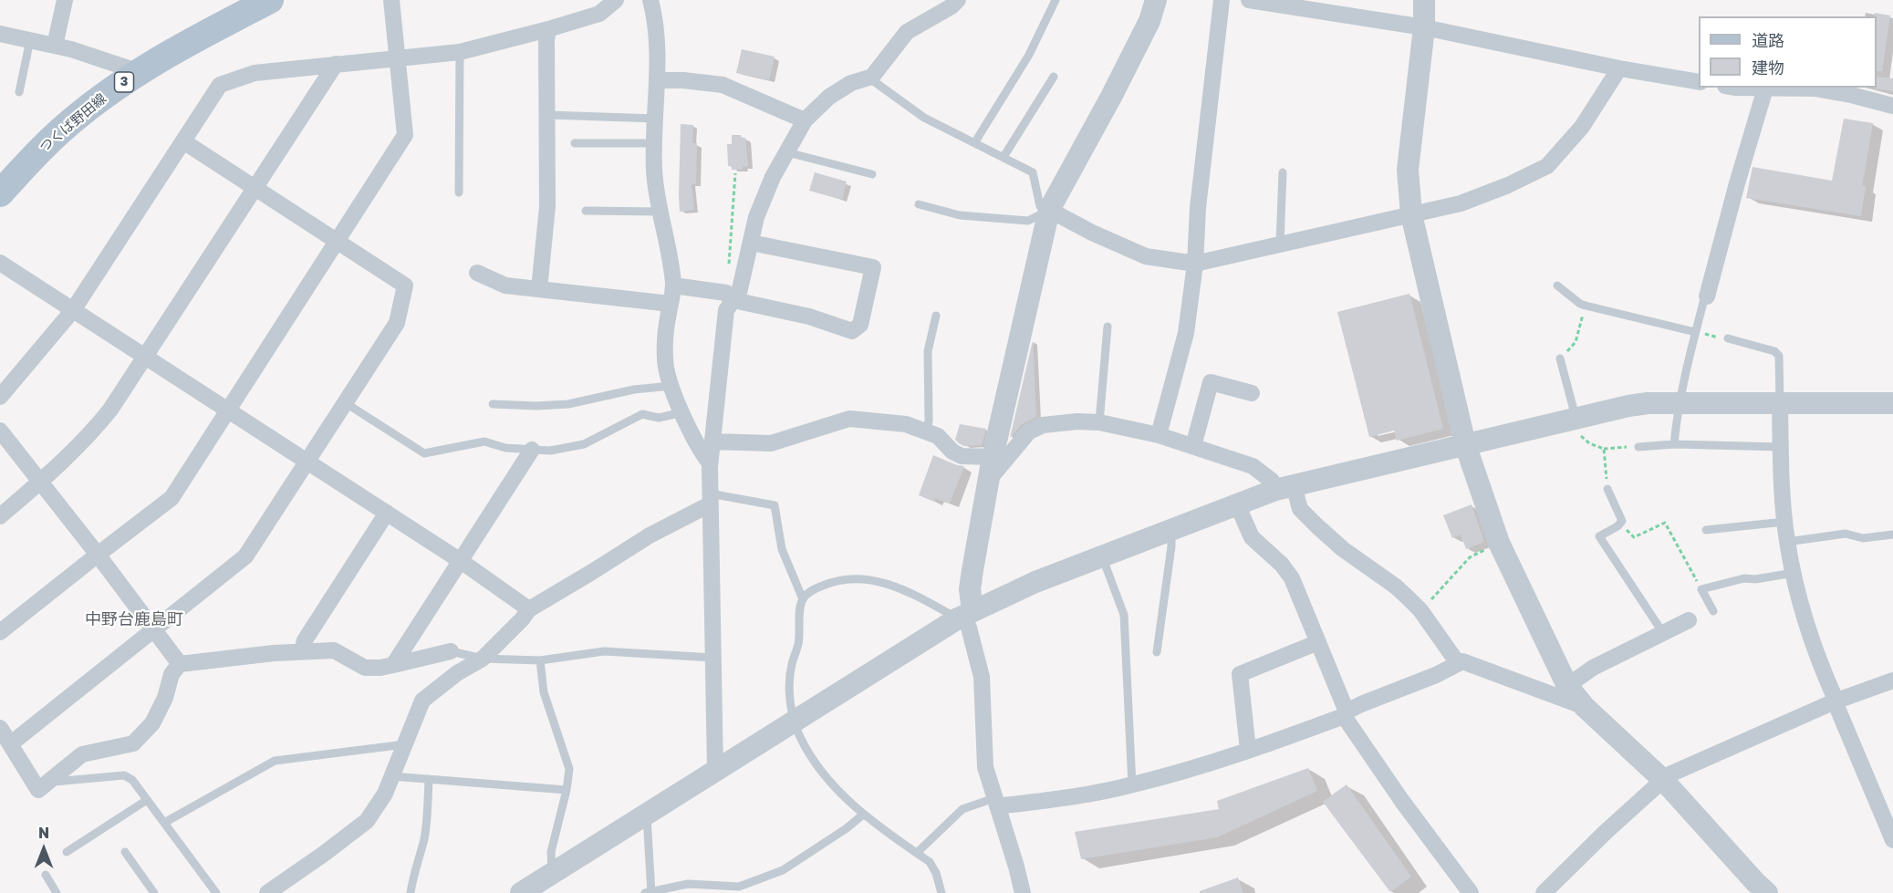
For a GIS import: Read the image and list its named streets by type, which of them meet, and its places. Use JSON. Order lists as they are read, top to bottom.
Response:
{
  "streets": {
    "main road": ["3", "つくば野田線"]
  },
  "districts": ["中野台鹿島町"],
  "legend": ["道路", "建物"],
  "north": "top"
}
